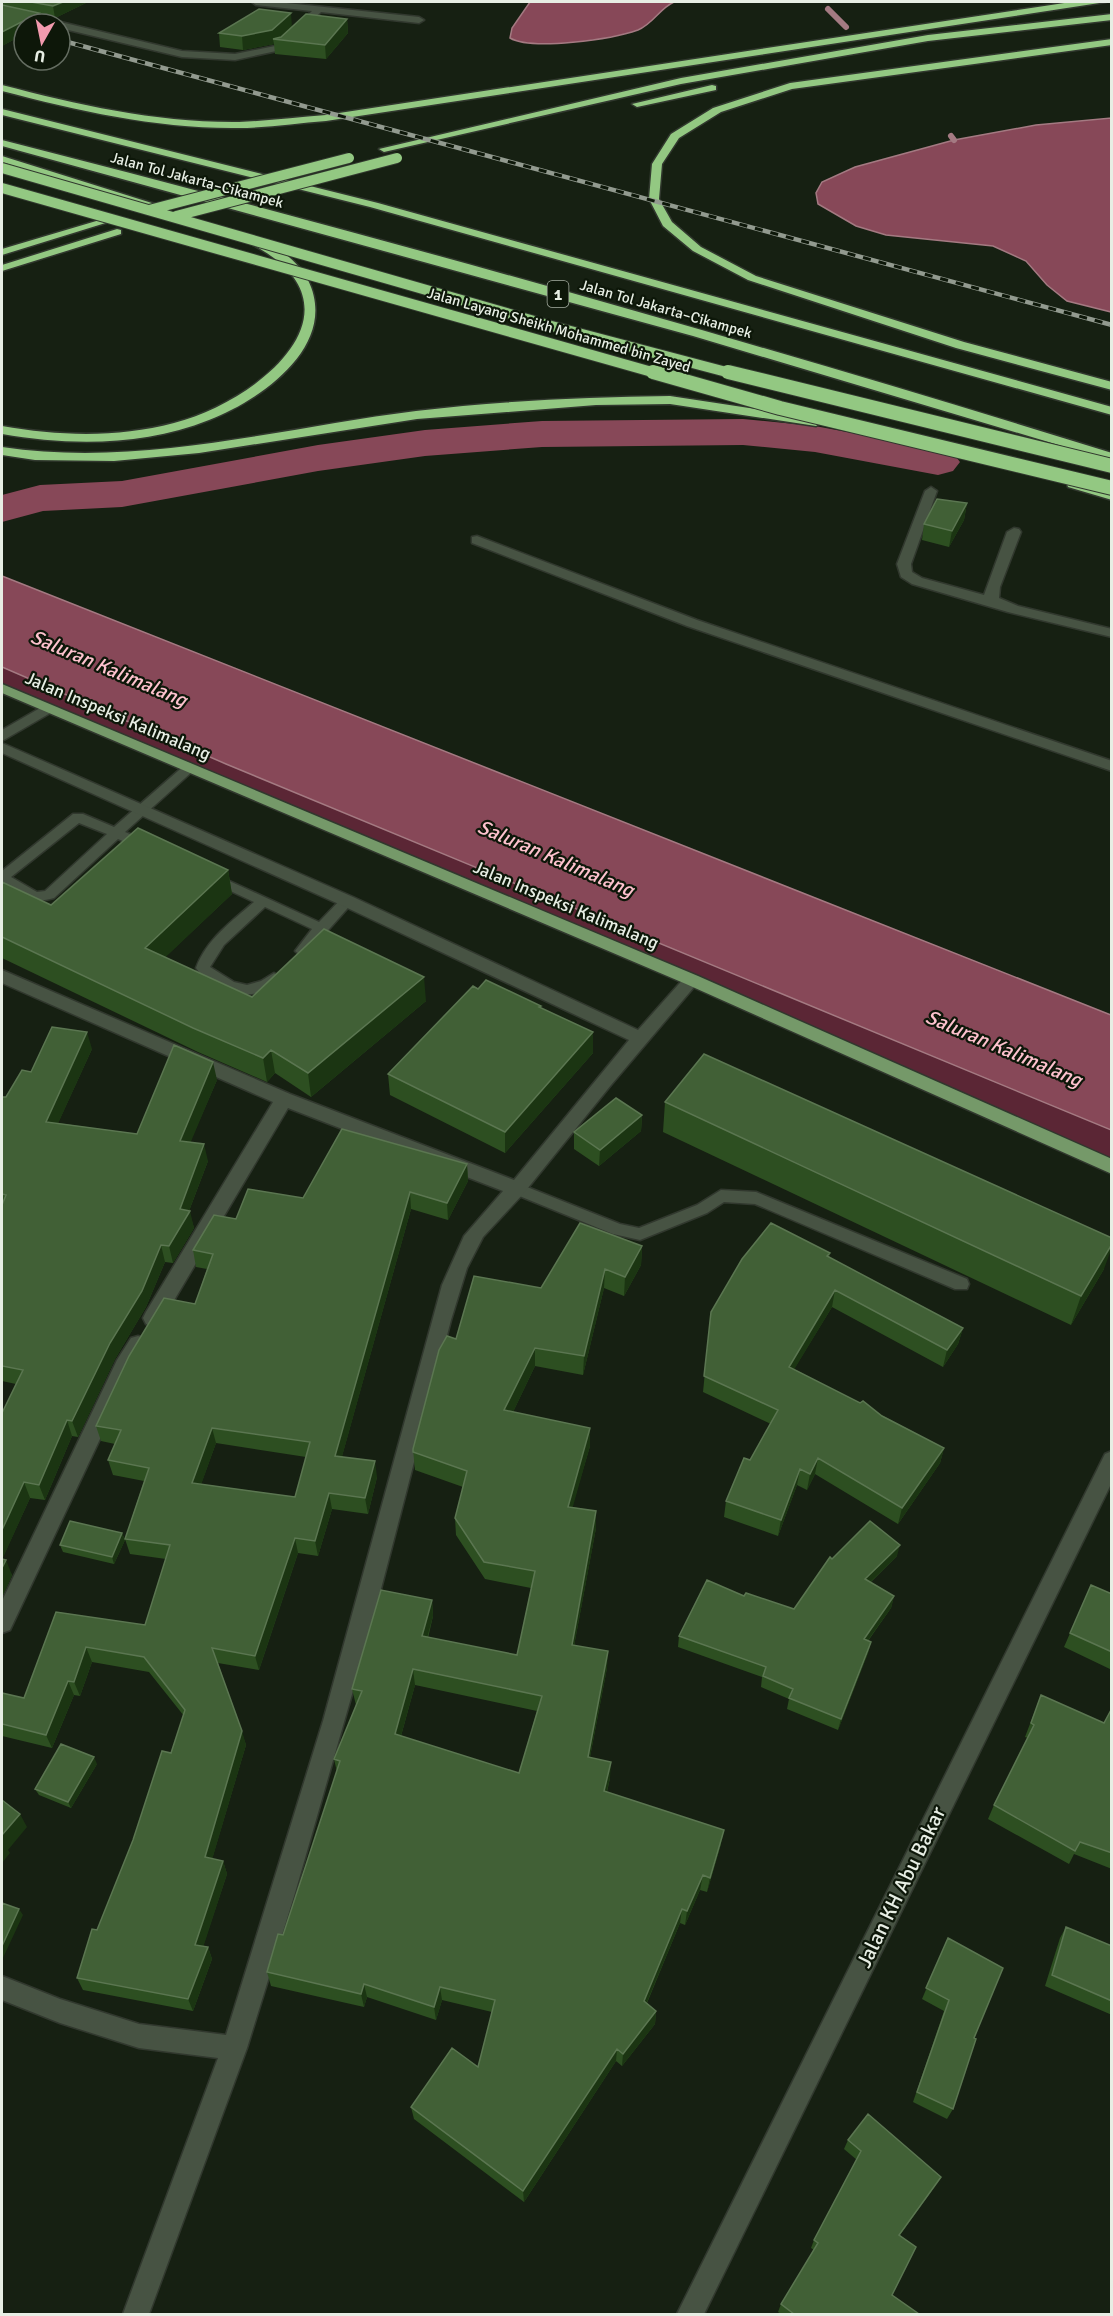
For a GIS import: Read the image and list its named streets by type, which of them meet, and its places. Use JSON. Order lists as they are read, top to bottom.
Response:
{
  "streets": {
    "highway": ["Jalan Tol Jakarta–Cikampek", "1", "Jalan Layang Sheikh Mohammed bin Zayed"],
    "main road": ["Jalan Inspeksi Kalimalang"],
    "street": ["Jalan KH Abu Bakar"]
  },
  "water": ["Saluran Kalimalang"],
  "north": "bottom"
}
